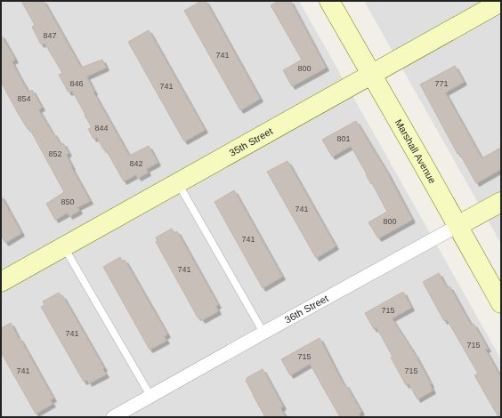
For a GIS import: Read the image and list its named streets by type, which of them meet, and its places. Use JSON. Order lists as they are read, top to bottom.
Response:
{
  "streets": {
    "street": ["35th Street", "Marshall Avenue", "36th Street"]
  },
  "crossings": [
    ["35th Street", "Marshall Avenue"],
    ["Marshall Avenue", "36th Street"]
  ],
  "house_numbers": [
    "847",
    "741",
    "800",
    "846",
    "771",
    "741",
    "854",
    "844",
    "801",
    "852",
    "842",
    "850",
    "741",
    "800",
    "741",
    "741",
    "715",
    "741",
    "715",
    "715",
    "741",
    "715"
  ]
}
